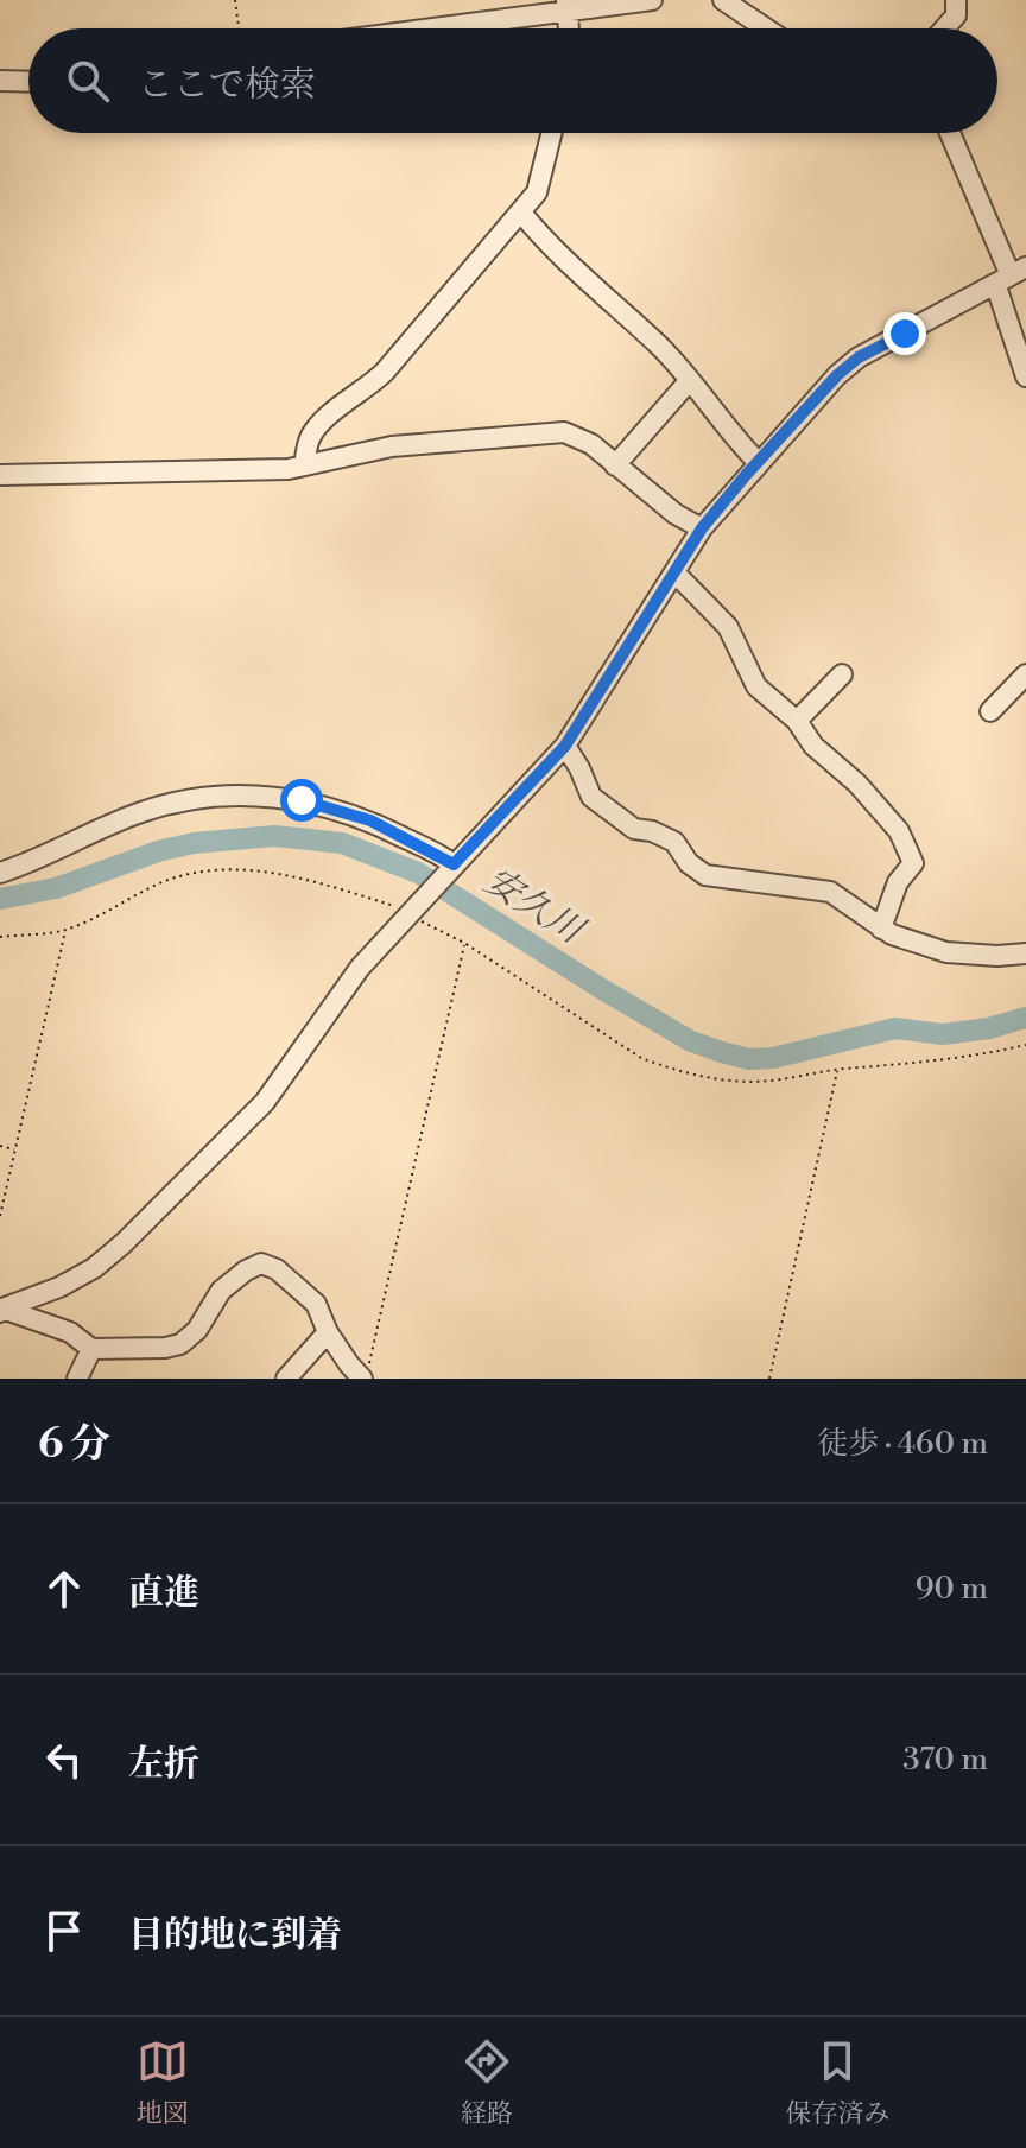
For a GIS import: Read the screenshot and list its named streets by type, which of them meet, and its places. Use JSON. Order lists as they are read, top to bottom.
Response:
{
  "water": ["安久川"],
  "page": {
    "search": "ここで検索",
    "heading": ["6 分", "徒歩 · 460 m"],
    "list": [
      ["直進", "90 m"],
      ["左折", "370 m"],
      "目的地に到着"
    ],
    "nav": ["地図", "経路", "保存済み"]
  }
}
